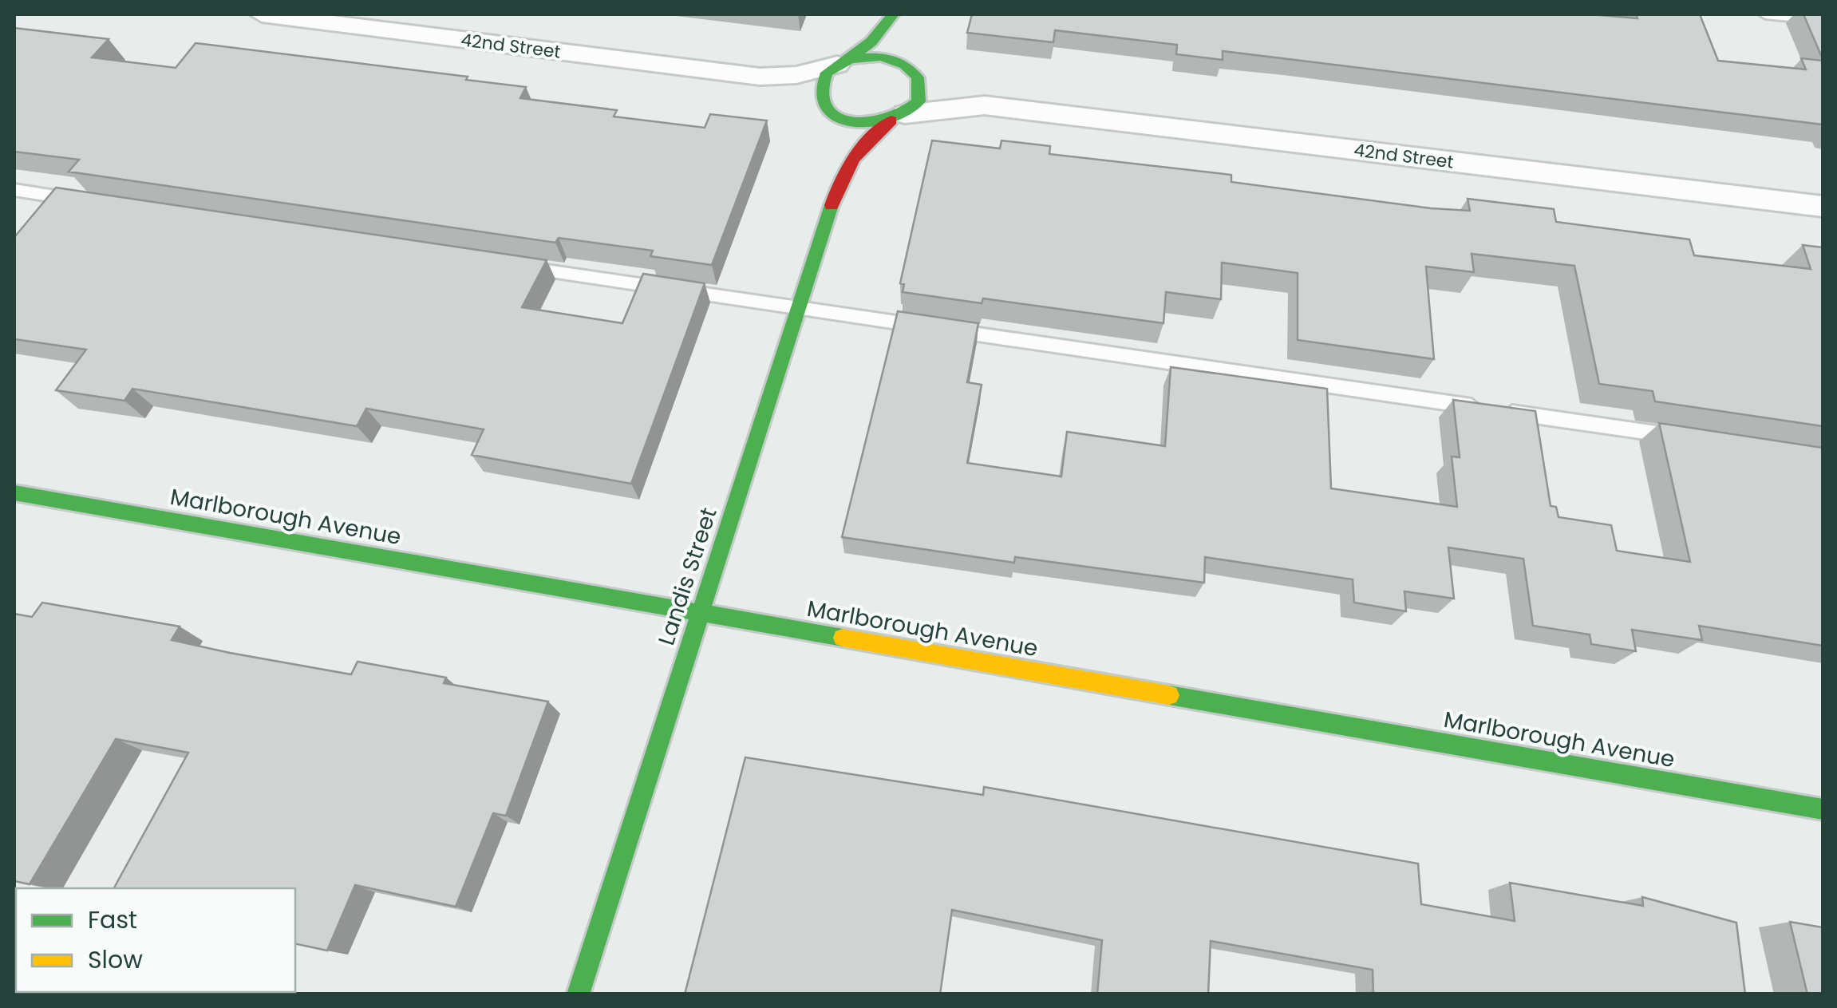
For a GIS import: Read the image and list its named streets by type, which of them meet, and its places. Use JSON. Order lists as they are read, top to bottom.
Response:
{
  "streets": {
    "street": ["42nd Street", "Marlborough Avenue", "Landis Street"]
  },
  "crossings": [
    ["42nd Street", "Landis Street"],
    ["Marlborough Avenue", "Landis Street"]
  ],
  "legend": ["Fast", "Slow"]
}
